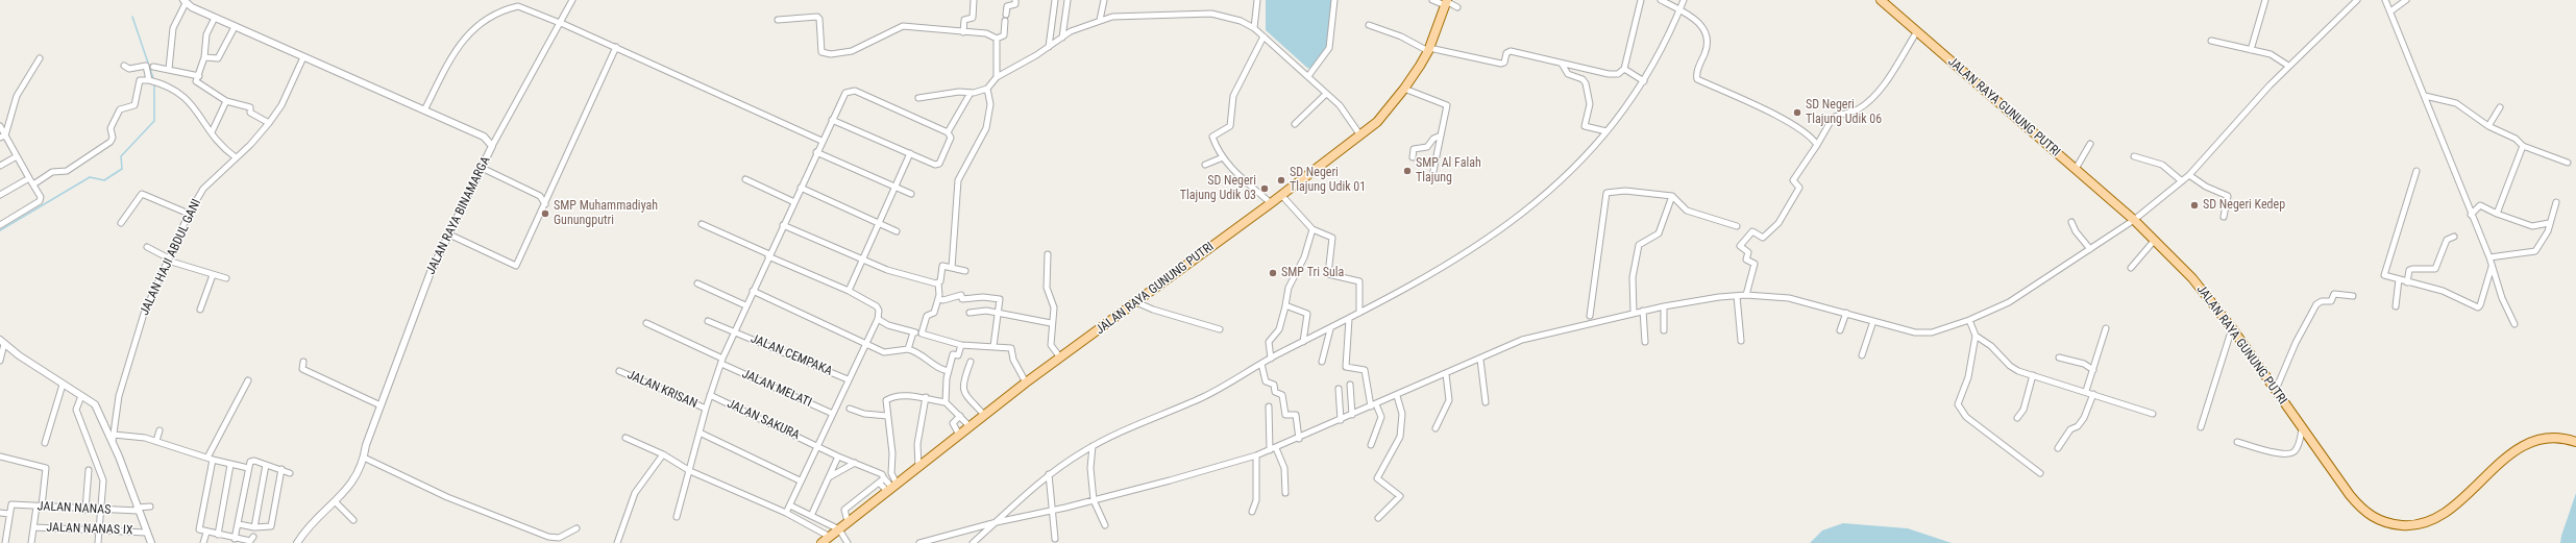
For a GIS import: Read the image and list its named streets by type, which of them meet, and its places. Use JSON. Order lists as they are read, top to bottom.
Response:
{
  "streets": {
    "main road": ["JALAN RAYA GUNUNG PUTRI"],
    "street": [
      "JALAN RAYA BINAMARGA",
      "JALAN HAJI ABDUL GANI",
      "JALAN CEMPAKA",
      "JALAN MELATI",
      "JALAN KRISAN",
      "JALAN SAKURA",
      "JALAN NANAS",
      "JALAN NANAS IX"
    ]
  },
  "crossings": [
    ["JALAN RAYA GUNUNG PUTRI", "JALAN SAKURA"],
    ["JALAN RAYA BINAMARGA", "JALAN HAJI ABDUL GANI"]
  ],
  "places": [
    "SD Negeri Tlajung Udik 06",
    "SMP Al Falah Tlajung",
    "SD Negeri Tlajung Udik 01",
    "SD Negeri Tlajung Udik 03",
    "SD Negeri Kedep",
    "SMP Muhammadiyah Gunungputri",
    "SMP Tri Sula"
  ]
}
